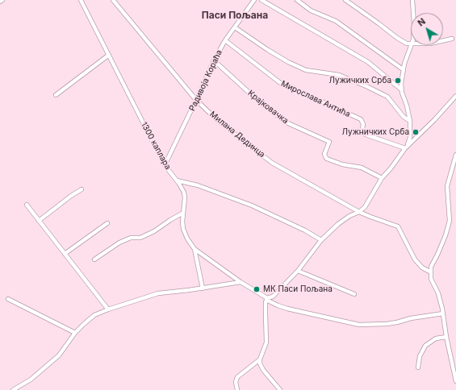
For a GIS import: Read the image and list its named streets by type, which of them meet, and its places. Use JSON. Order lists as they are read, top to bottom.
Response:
{
  "streets": {
    "street": [
      "Радивоја Кораћа",
      "Мирослава Антића",
      "Крајковачка",
      "Милана Дединца",
      "1300 каплара"
    ]
  },
  "crossings": [
    ["Радивоја Кораћа", "Мирослава Антића"],
    ["Радивоја Кораћа", "Крајковачка"],
    ["Радивоја Кораћа", "Милана Дединца"],
    ["Радивоја Кораћа", "1300 каплара"]
  ],
  "districts": ["Паси Пољана"],
  "places": ["Лужичких Срба", "Лужничких Срба", "МК Паси Пољана"],
  "north": "top left"
}
